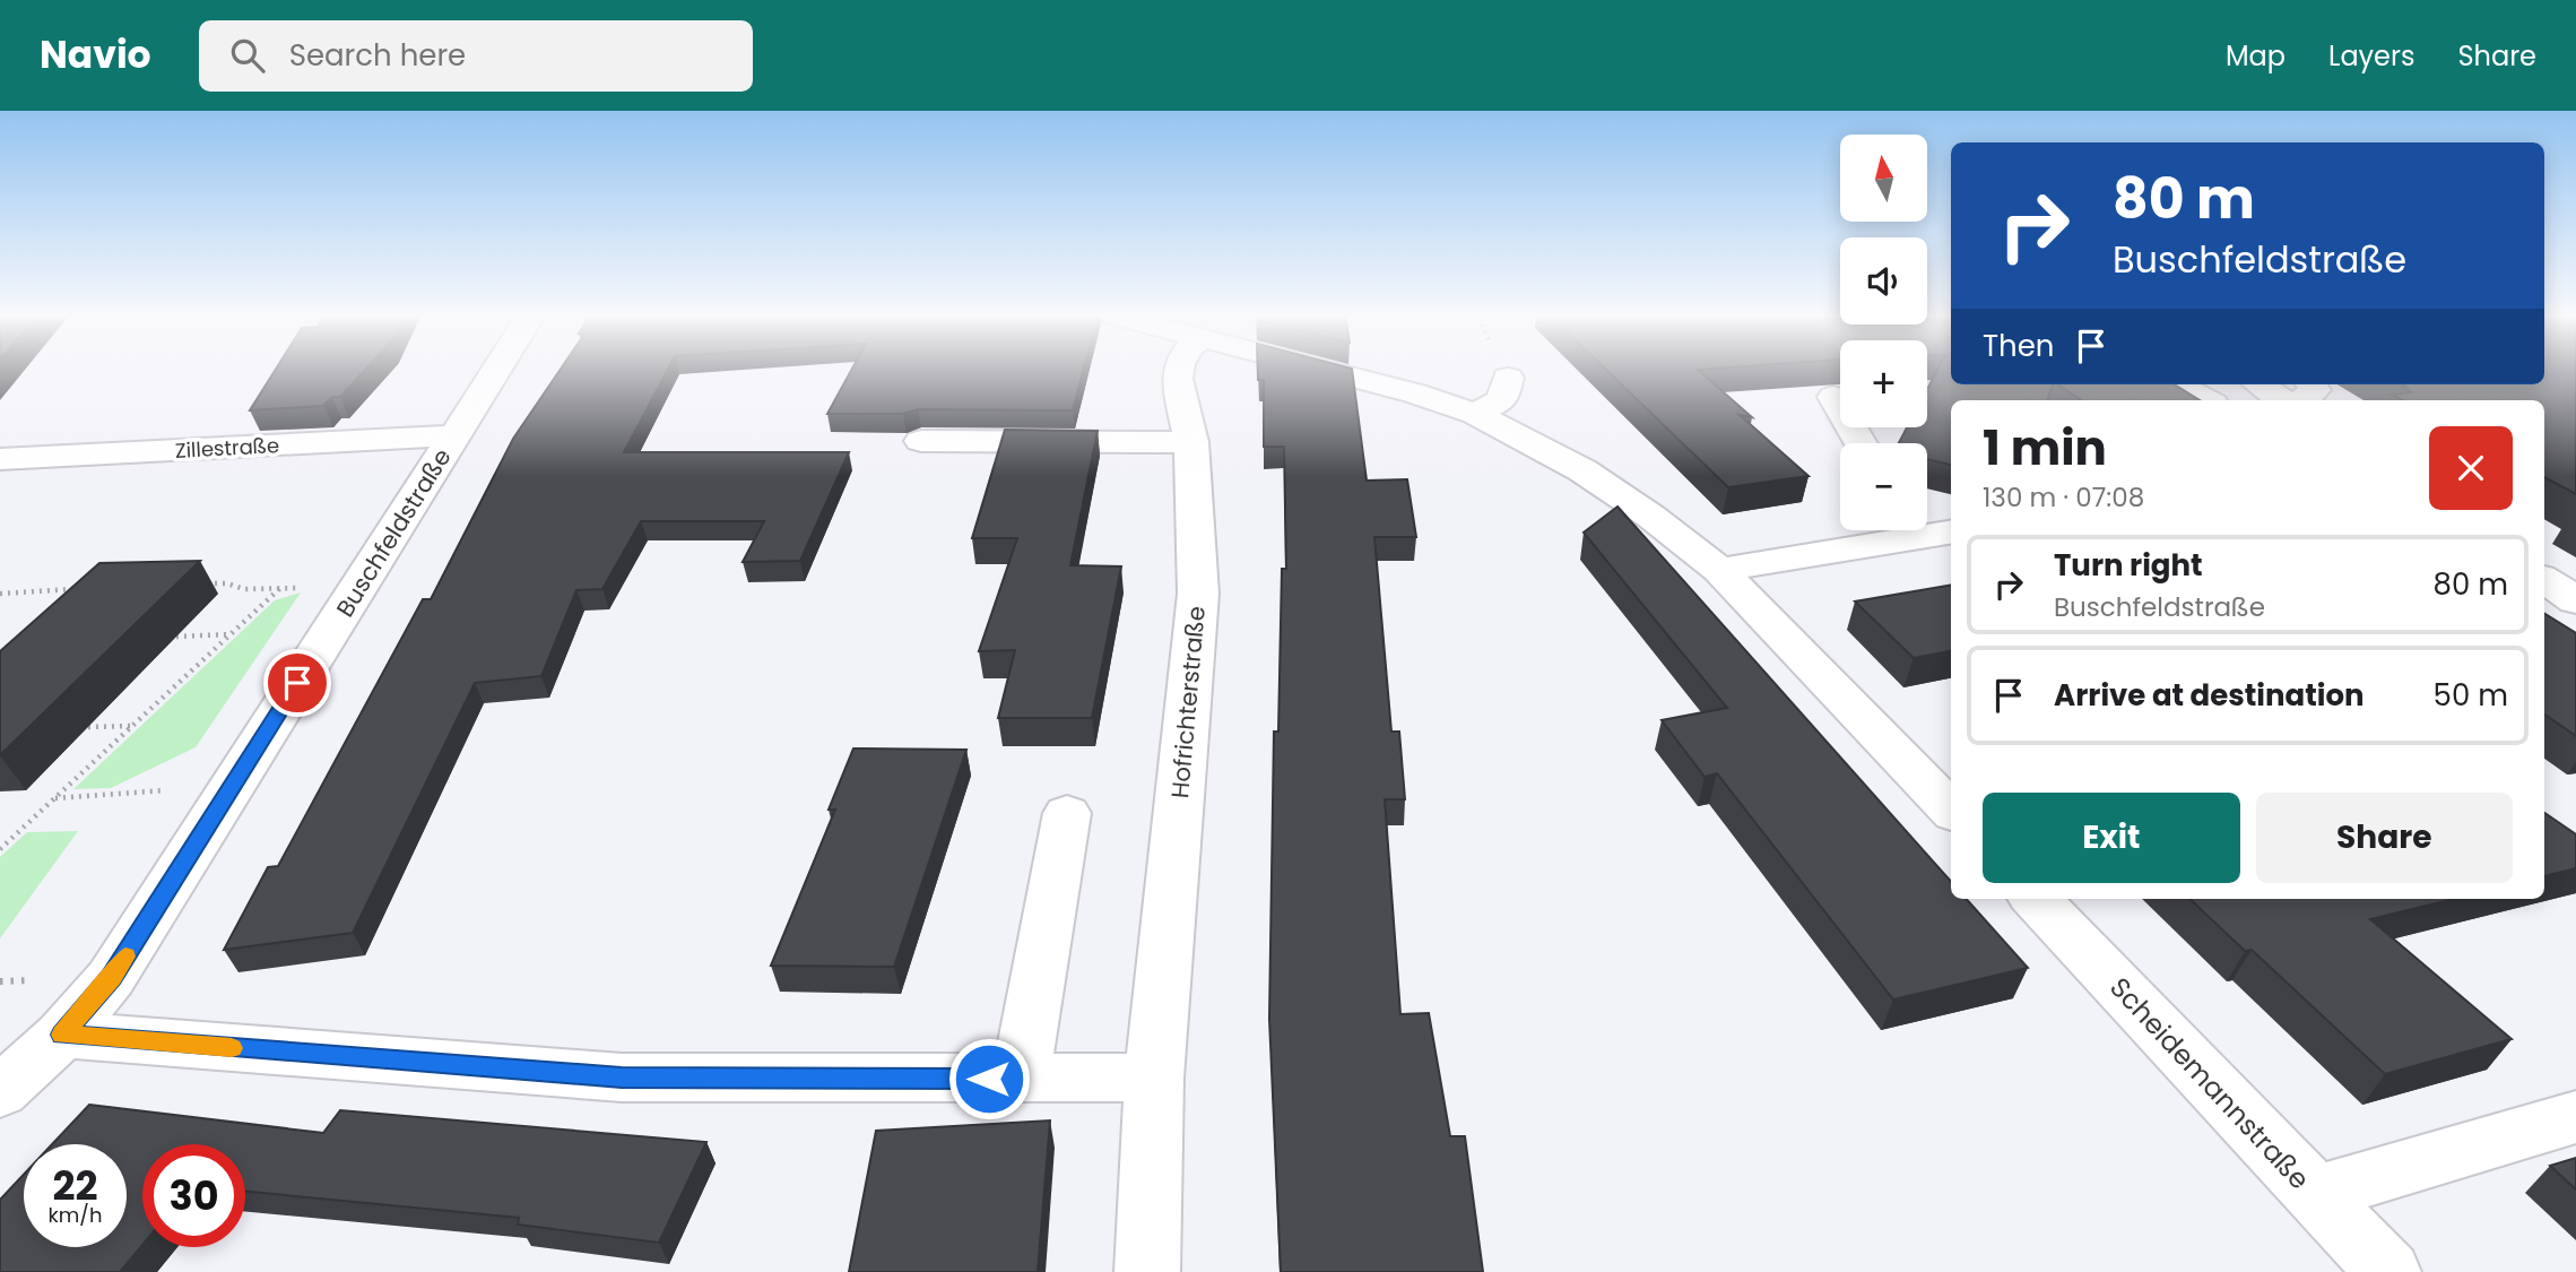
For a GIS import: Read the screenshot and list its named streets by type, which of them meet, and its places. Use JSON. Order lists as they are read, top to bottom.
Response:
{
  "streets": {
    "street": [
      "Zillestraße",
      "Buschfeldstraße",
      "Hofrichterstraße",
      "Scheidemannstraße"
    ]
  },
  "crossings": [
    ["Zillestraße", "Buschfeldstraße"]
  ],
  "north": "top",
  "page": {
    "header": "Navio",
    "search": "Search here",
    "nav": ["Map", "Layers", "Share"],
    "map_buttons": ["+", "−"],
    "turn": ["80 m", "Buschfeldstraße"],
    "then": "Then",
    "heading": ["1 min", "130 m · 07:08"],
    "list": [
      {
        "name": "Turn right",
        "note": "Buschfeldstraße",
        "value": "80 m"
      },
      {
        "name": "Arrive at destination",
        "value": "50 m"
      }
    ],
    "buttons": ["Exit", "Share"],
    "speed": "22 km/h",
    "limit": "30"
  }
}
